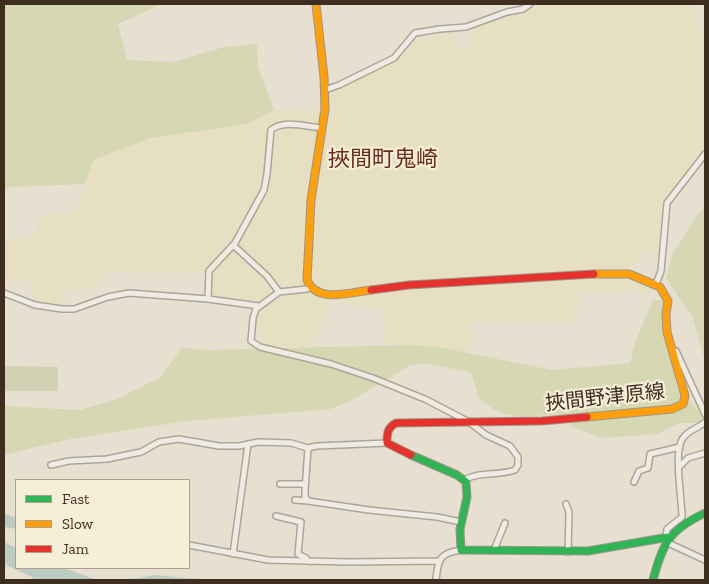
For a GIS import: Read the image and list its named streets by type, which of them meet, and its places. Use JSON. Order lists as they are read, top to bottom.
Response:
{
  "streets": {
    "main road": ["挾間野津原線"]
  },
  "districts": ["挾間町鬼崎"],
  "legend": ["Fast", "Slow", "Jam"]
}
